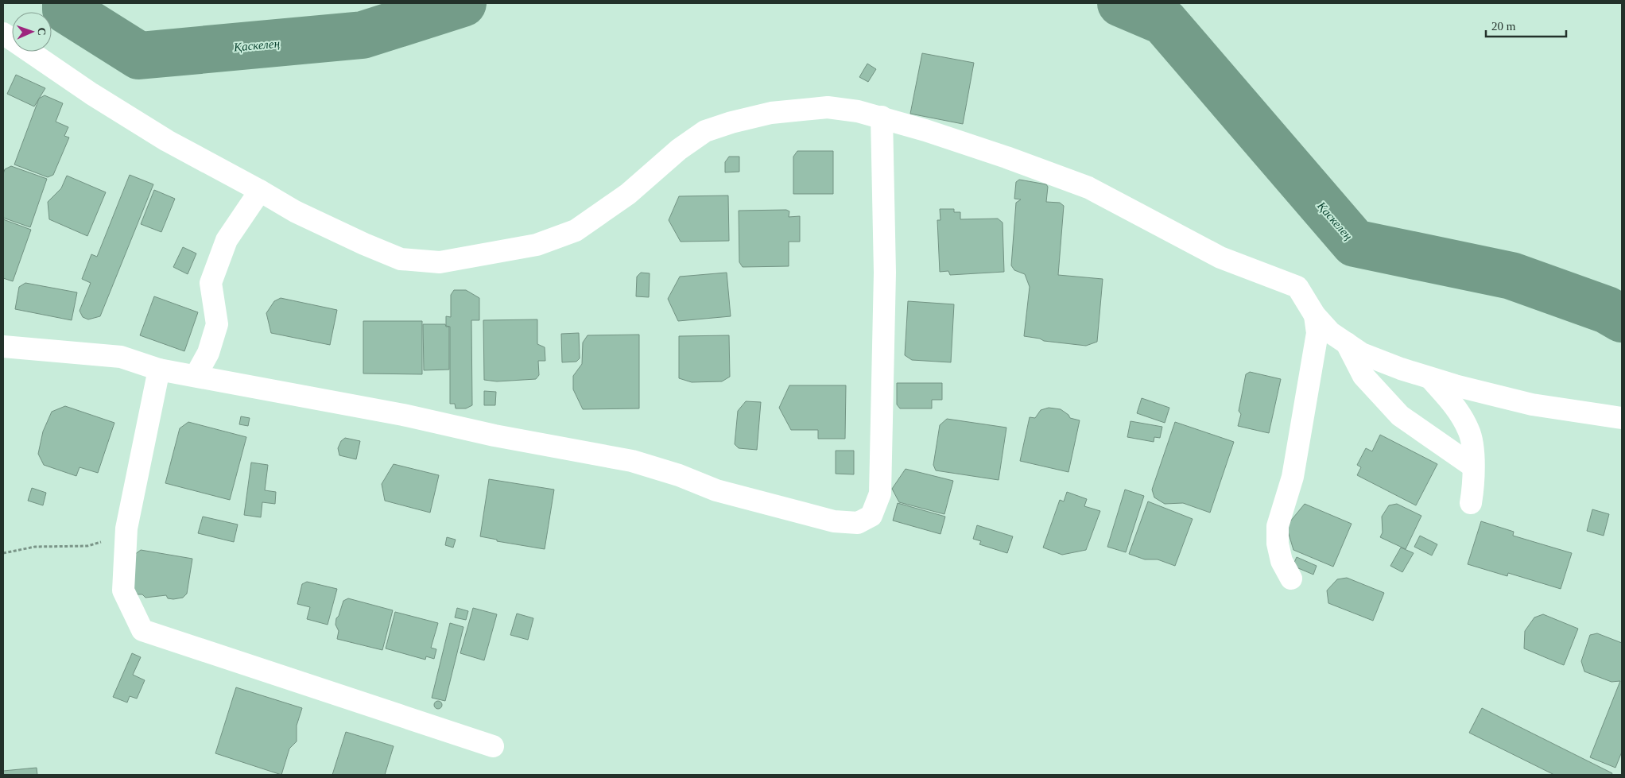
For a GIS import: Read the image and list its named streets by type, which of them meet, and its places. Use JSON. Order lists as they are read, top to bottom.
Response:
{
  "water": ["Қаскелең"],
  "scale_bar": "20 m",
  "north": "right"
}
